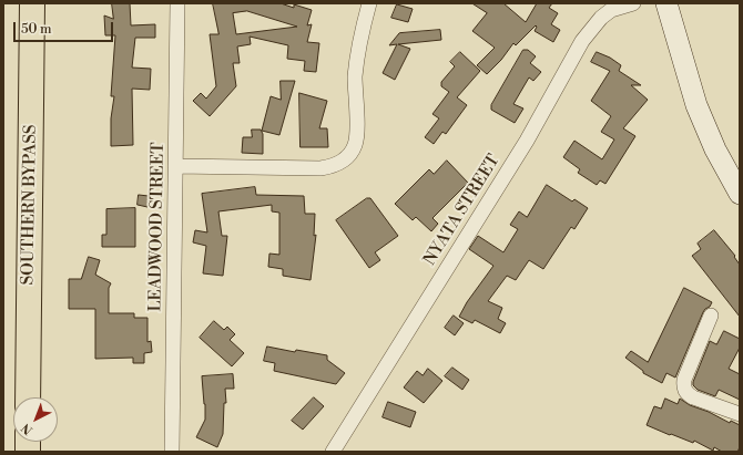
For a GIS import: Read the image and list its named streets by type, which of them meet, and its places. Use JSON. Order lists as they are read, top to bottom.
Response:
{
  "streets": {
    "highway": ["SOUTHERN BYPASS"],
    "street": ["NYATA STREET", "LEADWOOD STREET"]
  },
  "scale_bar": "50 m",
  "north": "bottom left"
}
